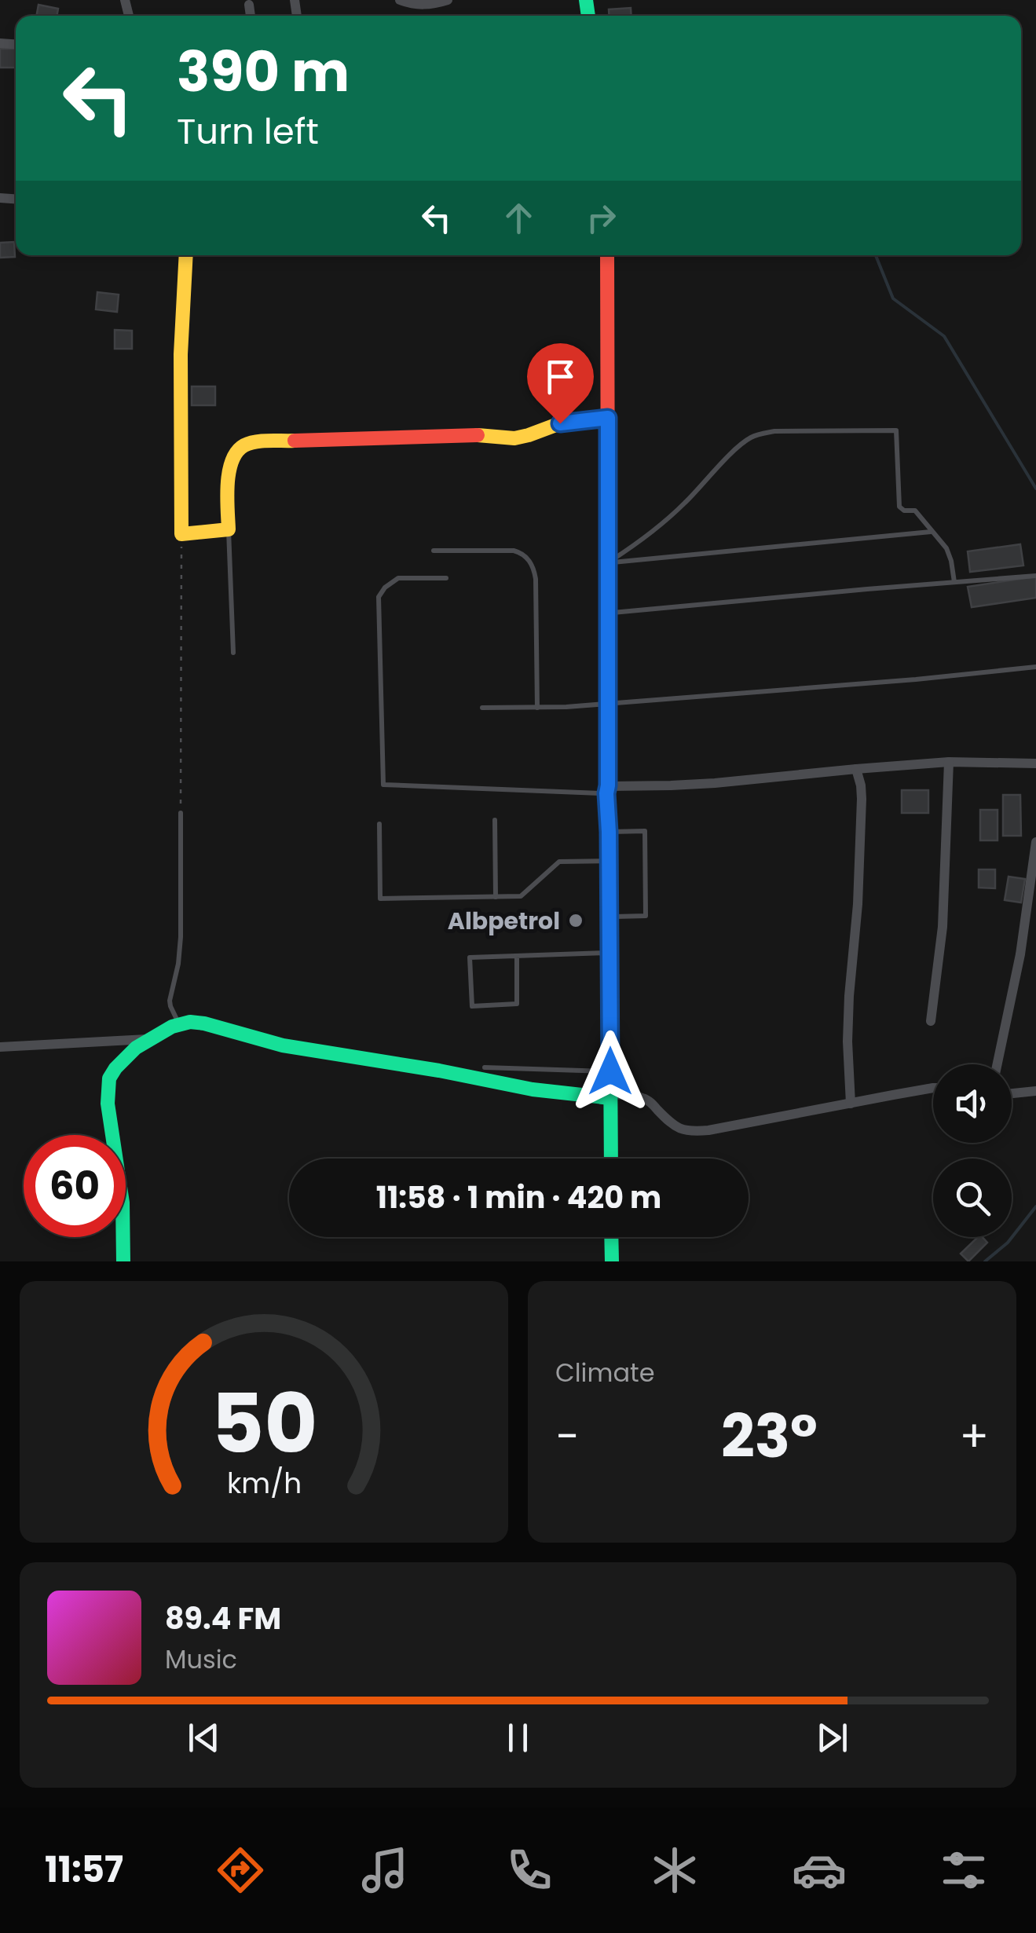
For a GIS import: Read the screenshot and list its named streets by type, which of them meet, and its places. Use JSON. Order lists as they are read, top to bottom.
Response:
{
  "places": ["Albpetrol"],
  "page": {
    "turn": ["390 m", "Turn left"],
    "limit": "60",
    "trip": "11:58 · 1 min · 420 m",
    "tile": "Climate",
    "heat": ["−", "23°", "+"],
    "song": ["89.4 FM", "Music"],
    "tabs": "11:57",
    "gauge": ["50", "km/h"]
  }
}
